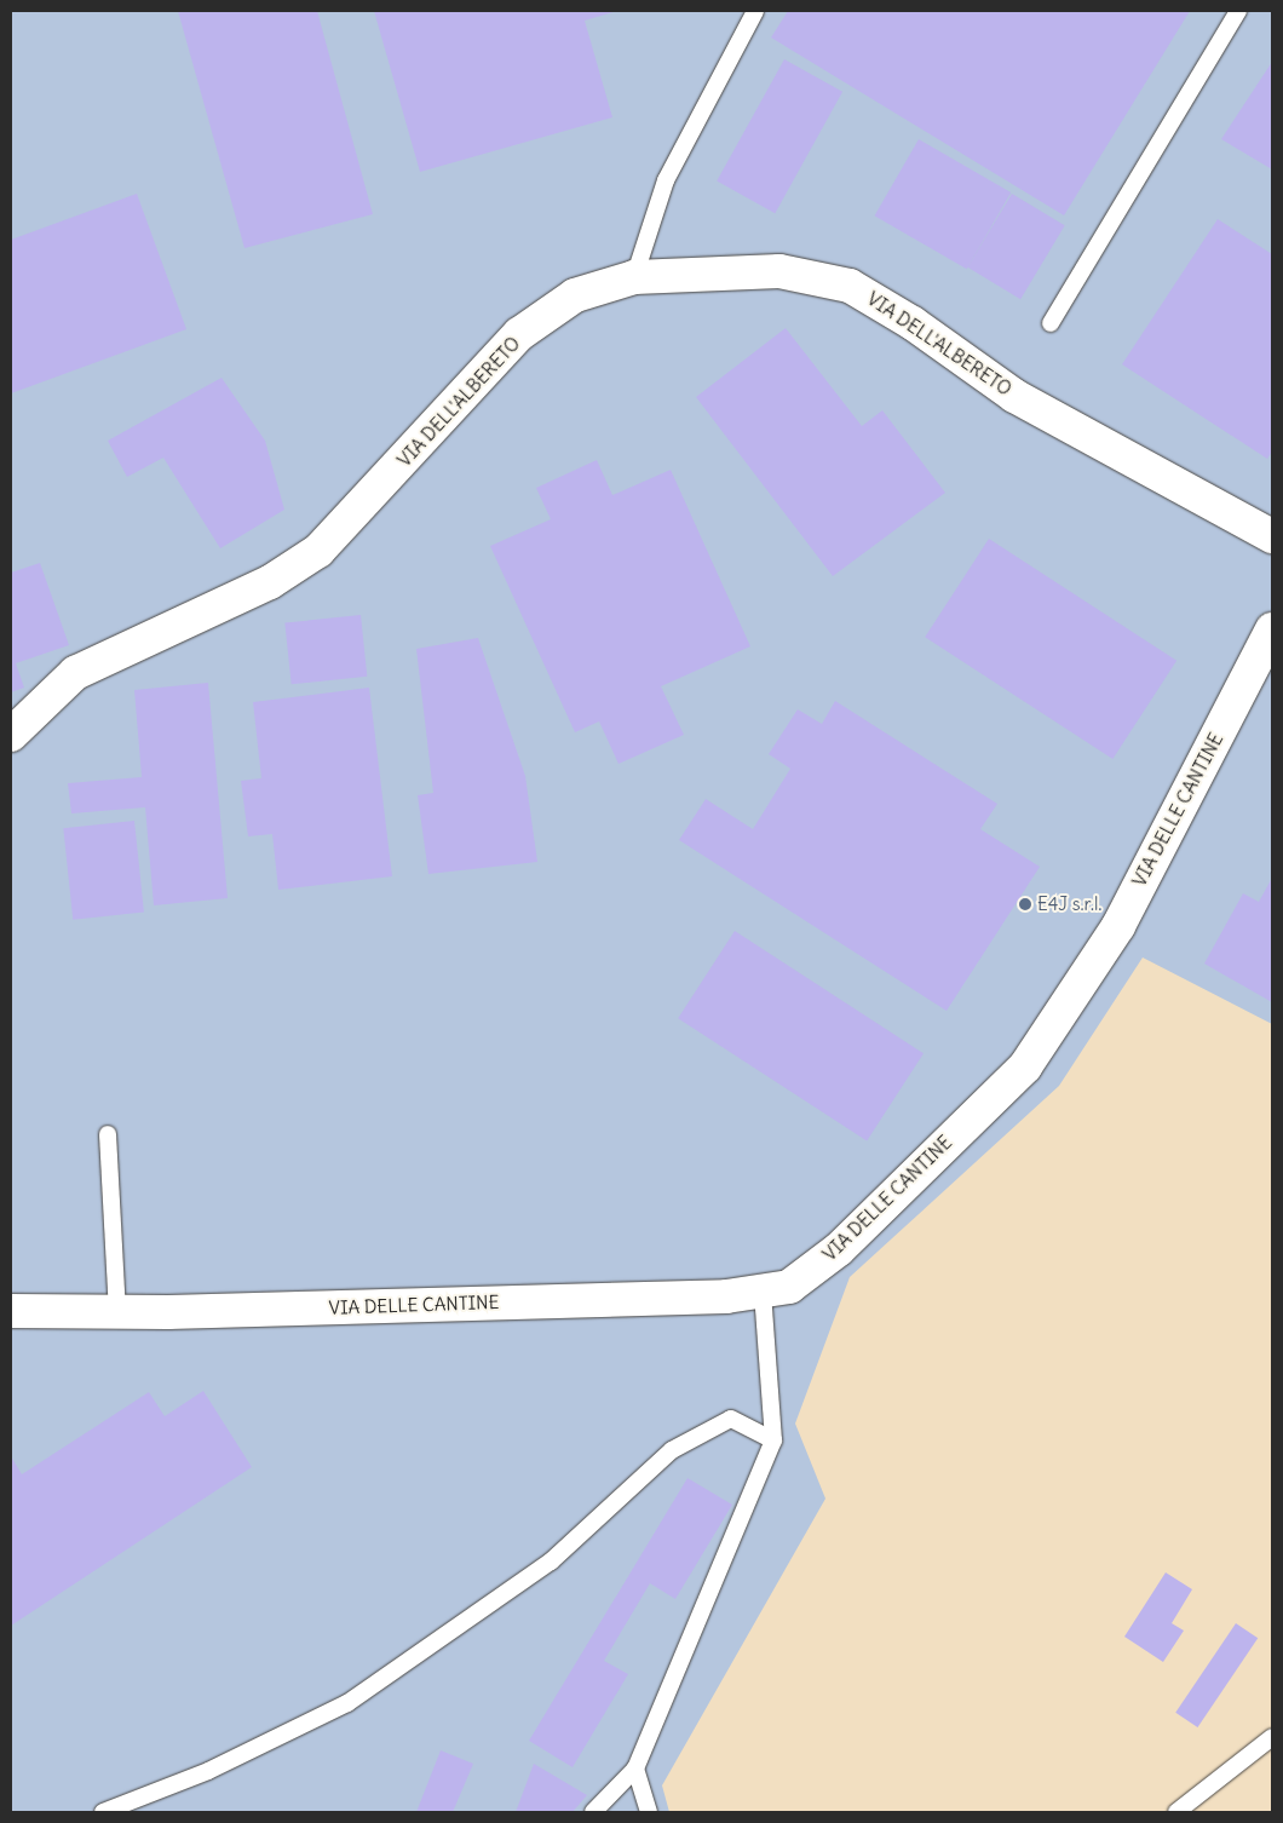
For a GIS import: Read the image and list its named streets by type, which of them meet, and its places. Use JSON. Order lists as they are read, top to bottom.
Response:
{
  "streets": {
    "street": ["VIA DELL'ALBERETO", "VIA DELLE CANTINE"]
  },
  "places": ["E4J s.r.l."]
}
